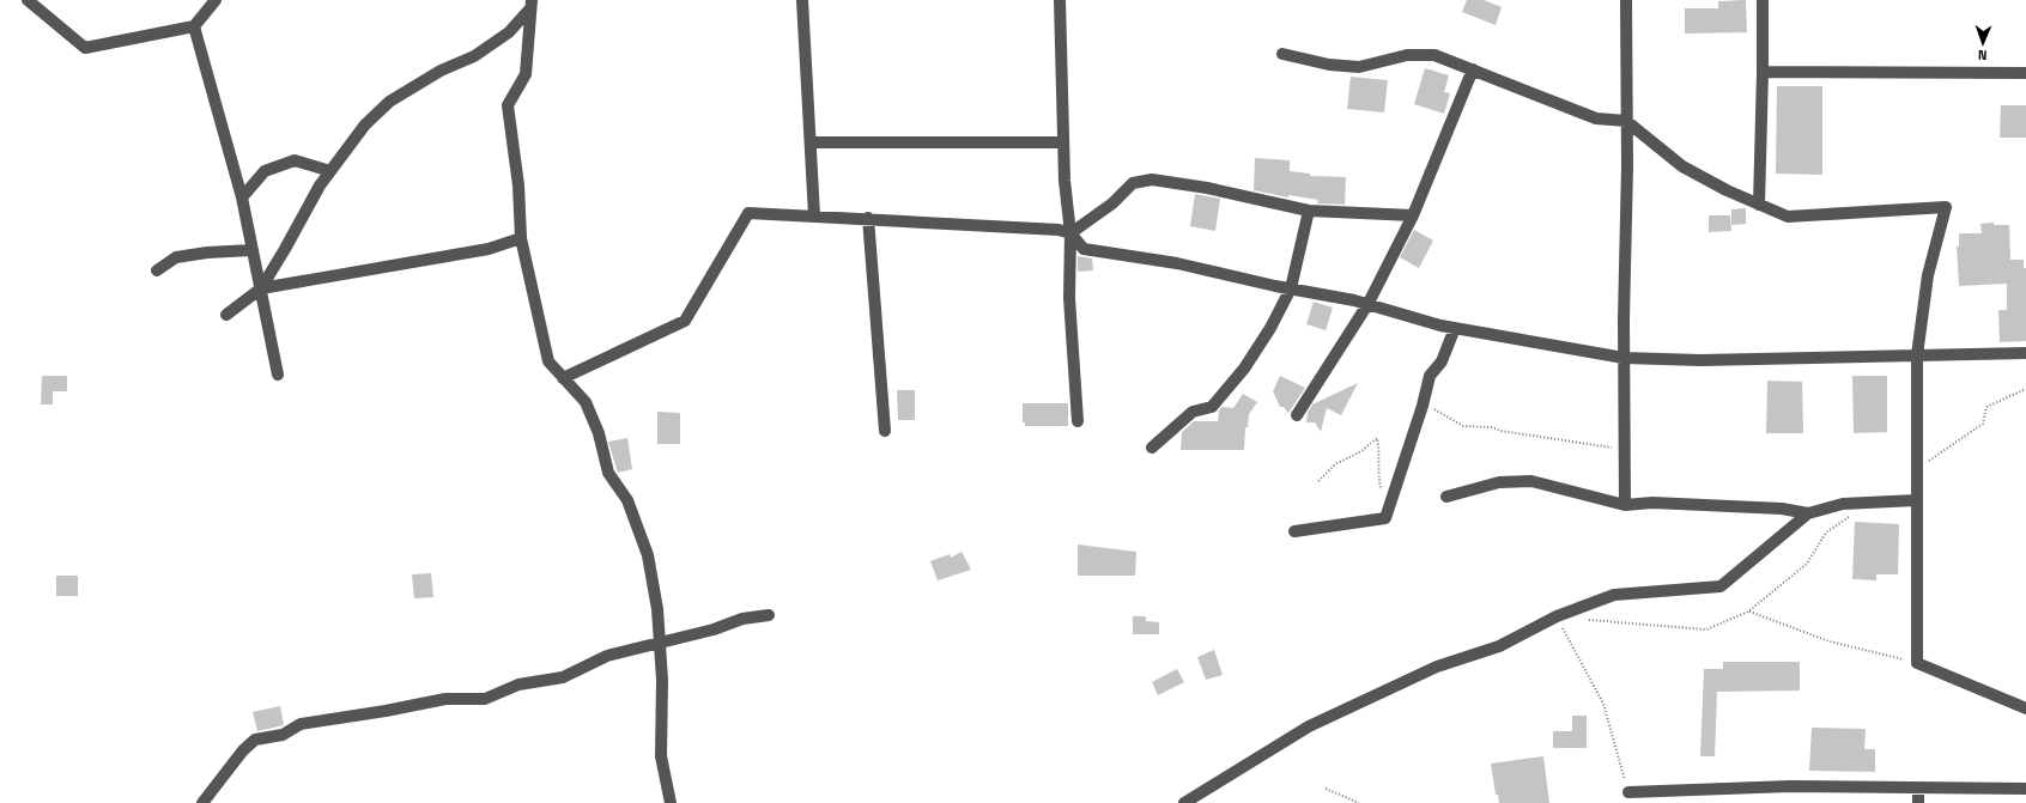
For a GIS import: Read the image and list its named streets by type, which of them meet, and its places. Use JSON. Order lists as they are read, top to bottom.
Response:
{
  "north": "bottom"
}
